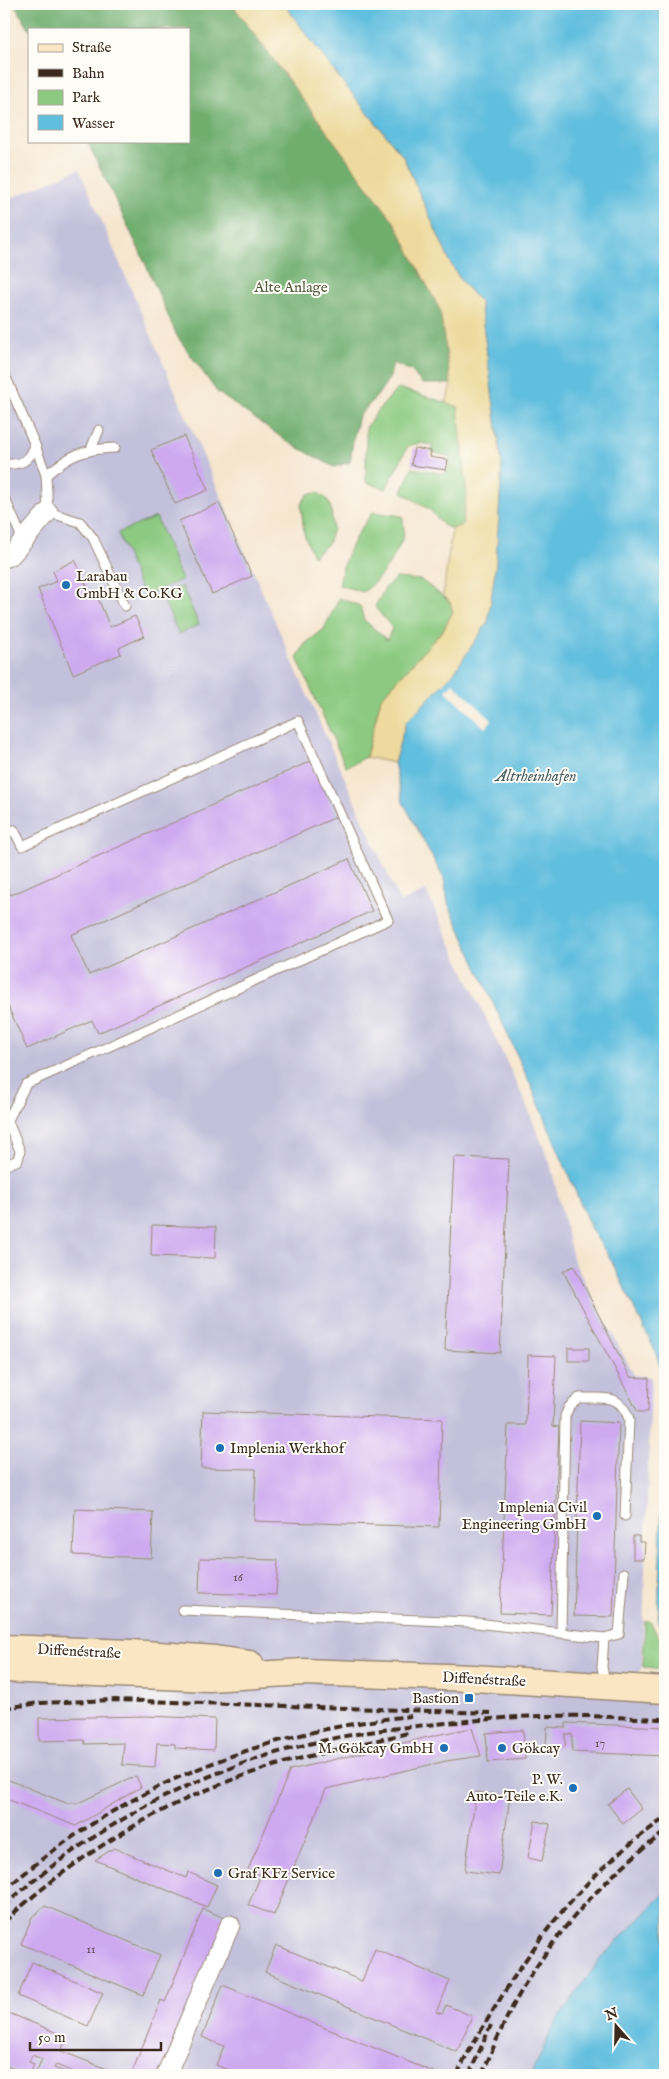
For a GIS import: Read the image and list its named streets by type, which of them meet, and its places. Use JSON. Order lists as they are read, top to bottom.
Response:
{
  "streets": {
    "main road": ["Diffenéstraße"]
  },
  "water": ["Altrheinhafen"],
  "parks": ["Alte Anlage"],
  "places": {
    "other": [
      "Larabau GmbH & Co.KG",
      "Implenia Werkhof",
      "Implenia Civil Engineering GmbH",
      "M. Gökcay GmbH",
      "Gökcay",
      "P. W. Auto-Teile e.K.",
      "Graf KFz Service"
    ],
    "transit": ["Bastion"]
  },
  "house_numbers": ["16", "17", "11"],
  "legend": [
    "Straße",
    "Bahn",
    "Park",
    "Wasser"
  ],
  "scale_bar": "50 m",
  "north": "top"
}
